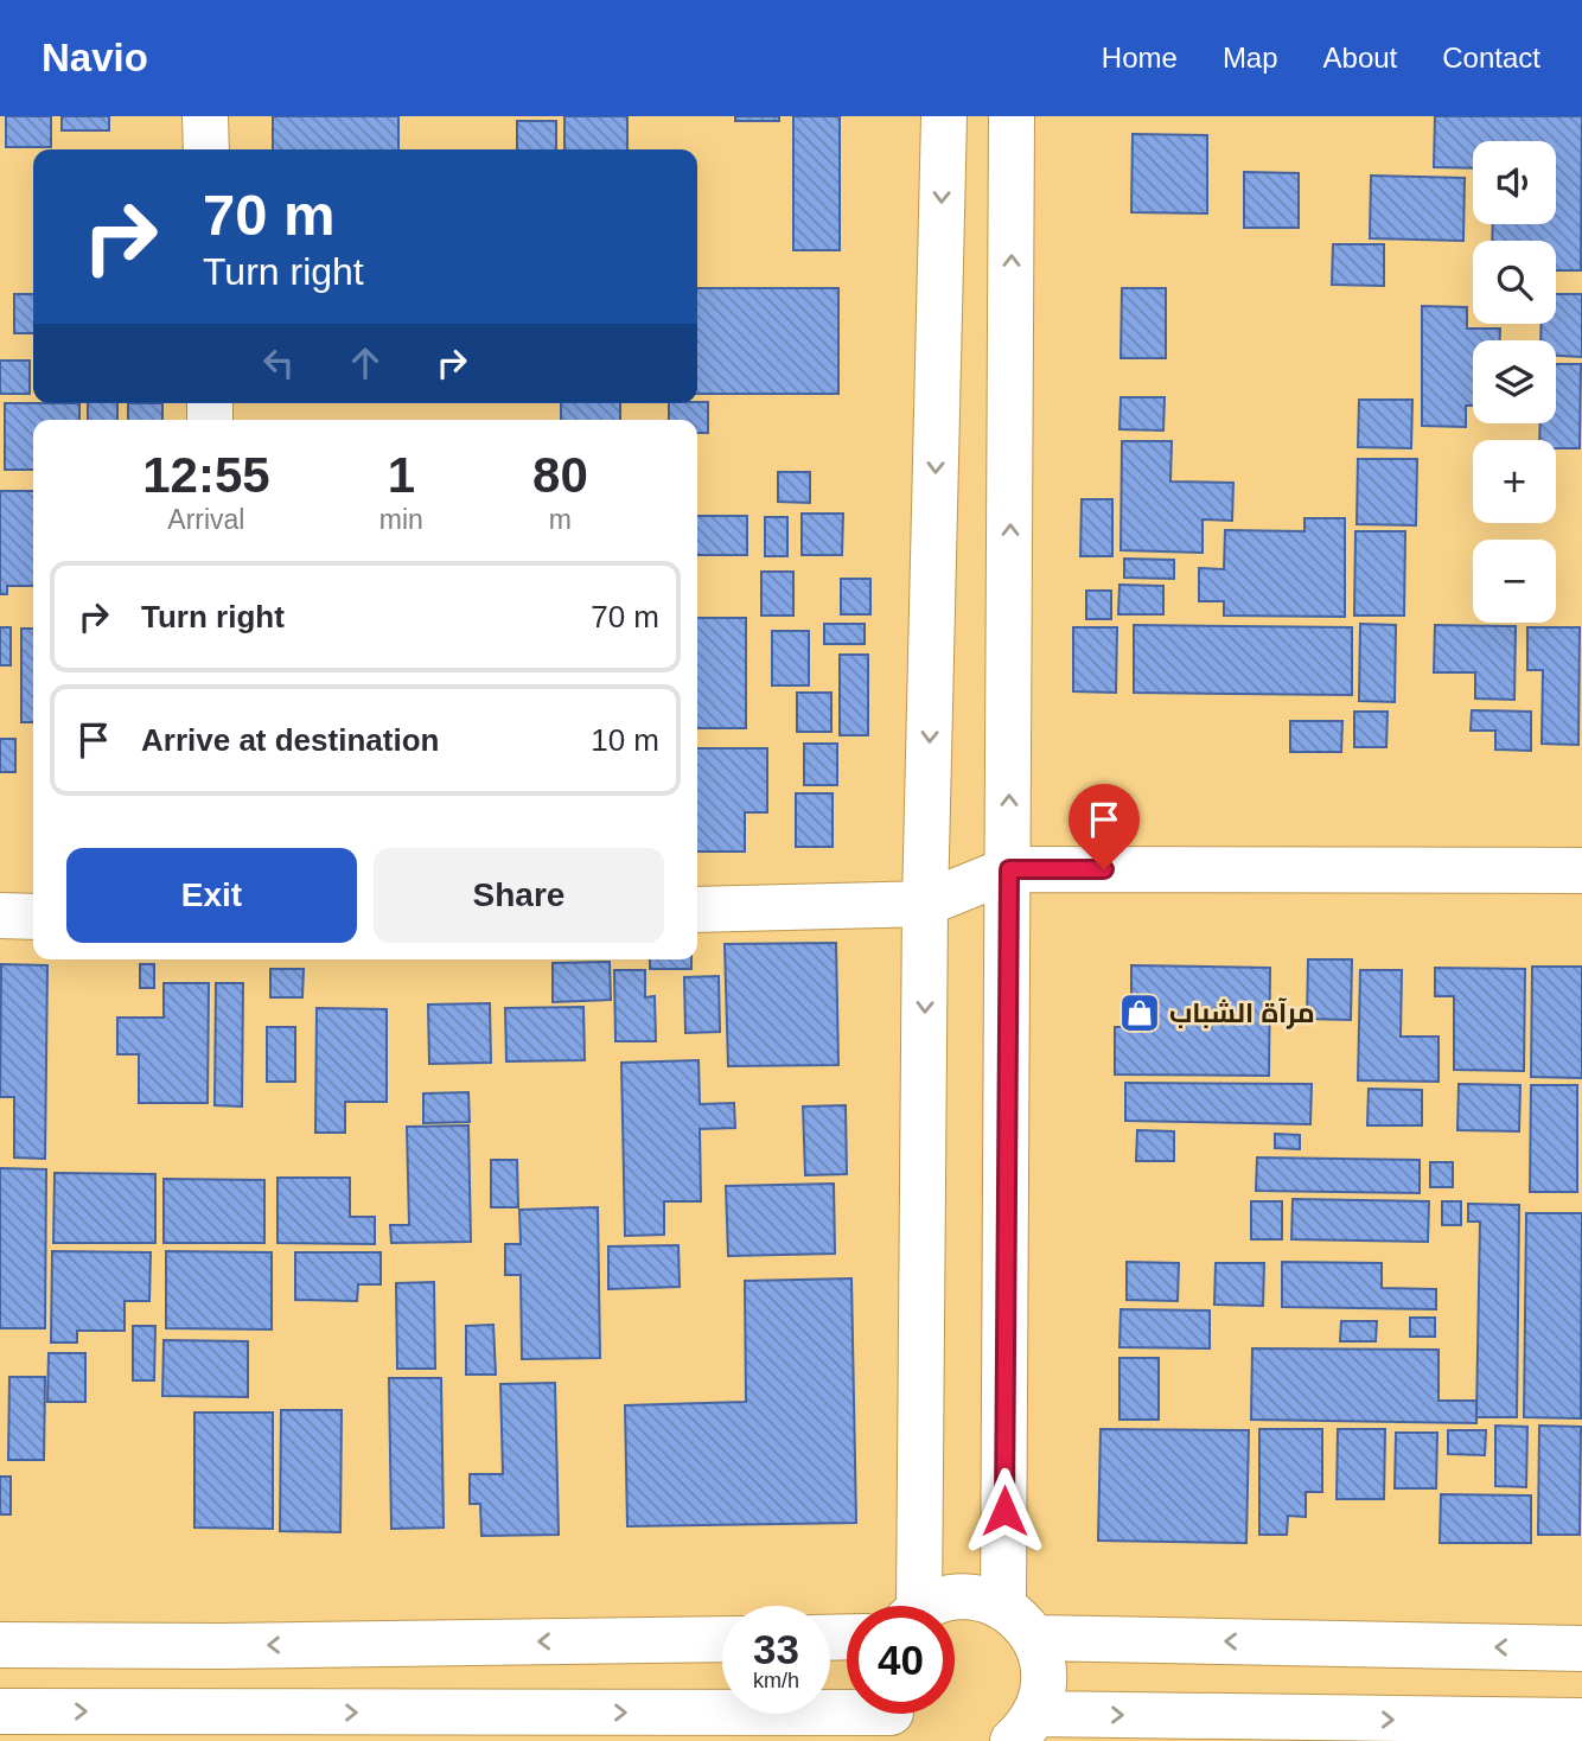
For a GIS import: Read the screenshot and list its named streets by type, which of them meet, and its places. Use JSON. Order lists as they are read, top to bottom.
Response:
{
  "places": {
    "shop": ["مرآة الشباب"]
  },
  "page": {
    "header": "Navio",
    "nav": [
      "Home",
      "Map",
      "About",
      "Contact"
    ],
    "map_buttons": ["+", "−"],
    "turn": ["70 m", "Turn right"],
    "eta": [
      "12:55",
      "Arrival",
      "1",
      "min",
      "80",
      "m"
    ],
    "list": [
      {
        "name": "Turn right",
        "value": "70 m"
      },
      {
        "name": "Arrive at destination",
        "value": "10 m"
      }
    ],
    "buttons": ["Exit", "Share"],
    "speed": "33 km/h",
    "limit": "40"
  }
}
